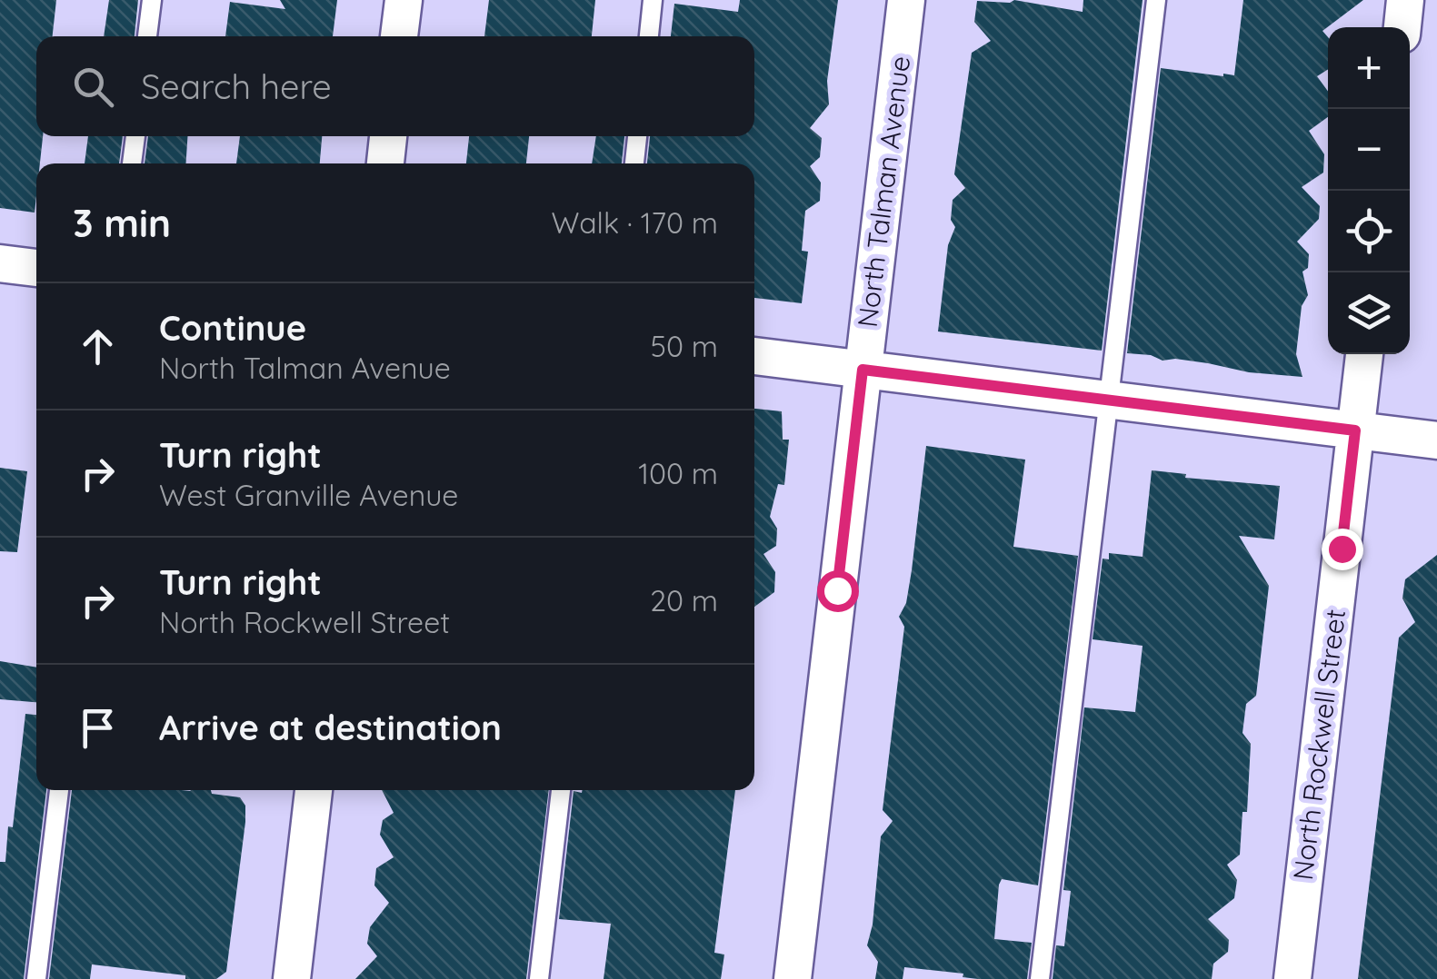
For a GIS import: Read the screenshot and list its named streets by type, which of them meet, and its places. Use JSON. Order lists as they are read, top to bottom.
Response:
{
  "streets": {
    "street": ["North Talman Avenue", "North Rockwell Street"]
  },
  "page": {
    "map_buttons": ["+", "−"],
    "search": "Search here",
    "heading": ["3 min", "Walk · 170 m"],
    "list": [
      ["Continue", "North Talman Avenue", "50 m"],
      ["Turn right", "West Granville Avenue", "100 m"],
      ["Turn right", "North Rockwell Street", "20 m"],
      "Arrive at destination"
    ]
  }
}
